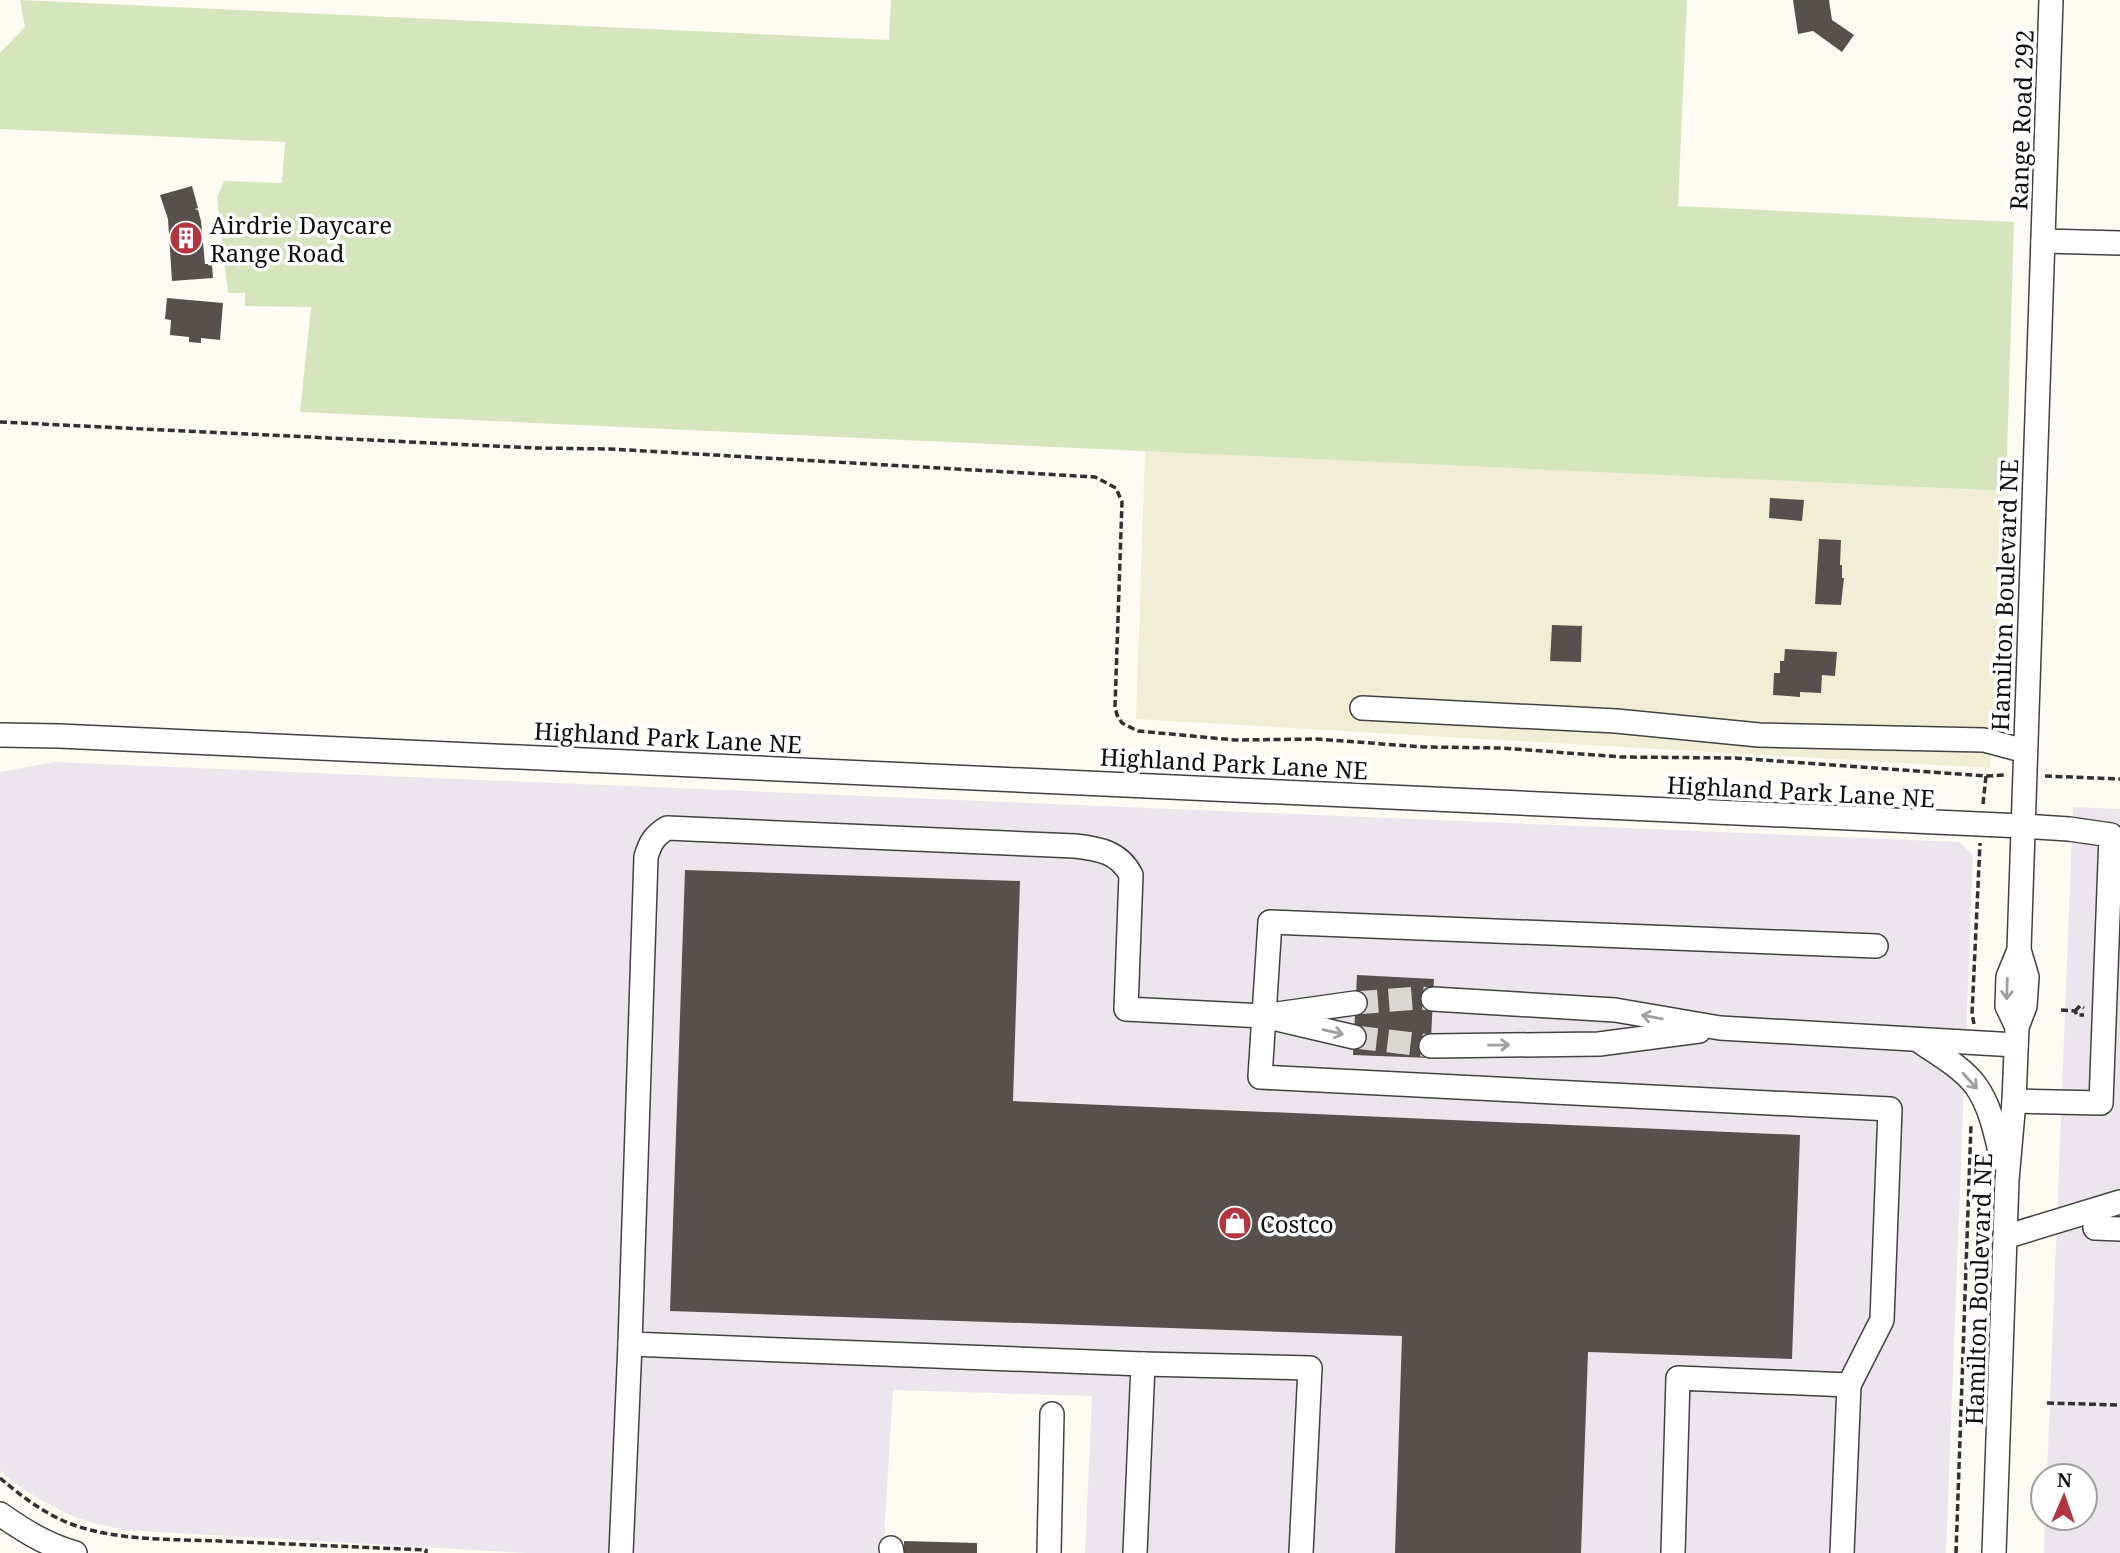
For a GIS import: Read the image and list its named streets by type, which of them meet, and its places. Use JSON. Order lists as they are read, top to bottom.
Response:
{
  "streets": {
    "street": ["Range Road 292", "Hamilton Boulevard NE", "Highland Park Lane NE"]
  },
  "crossings": [
    ["Range Road 292", "Hamilton Boulevard NE"],
    ["Hamilton Boulevard NE", "Highland Park Lane NE"]
  ],
  "places": {
    "building": ["Airdrie Daycare Range Road"],
    "shop": ["Costco"]
  },
  "north": "top"
}
